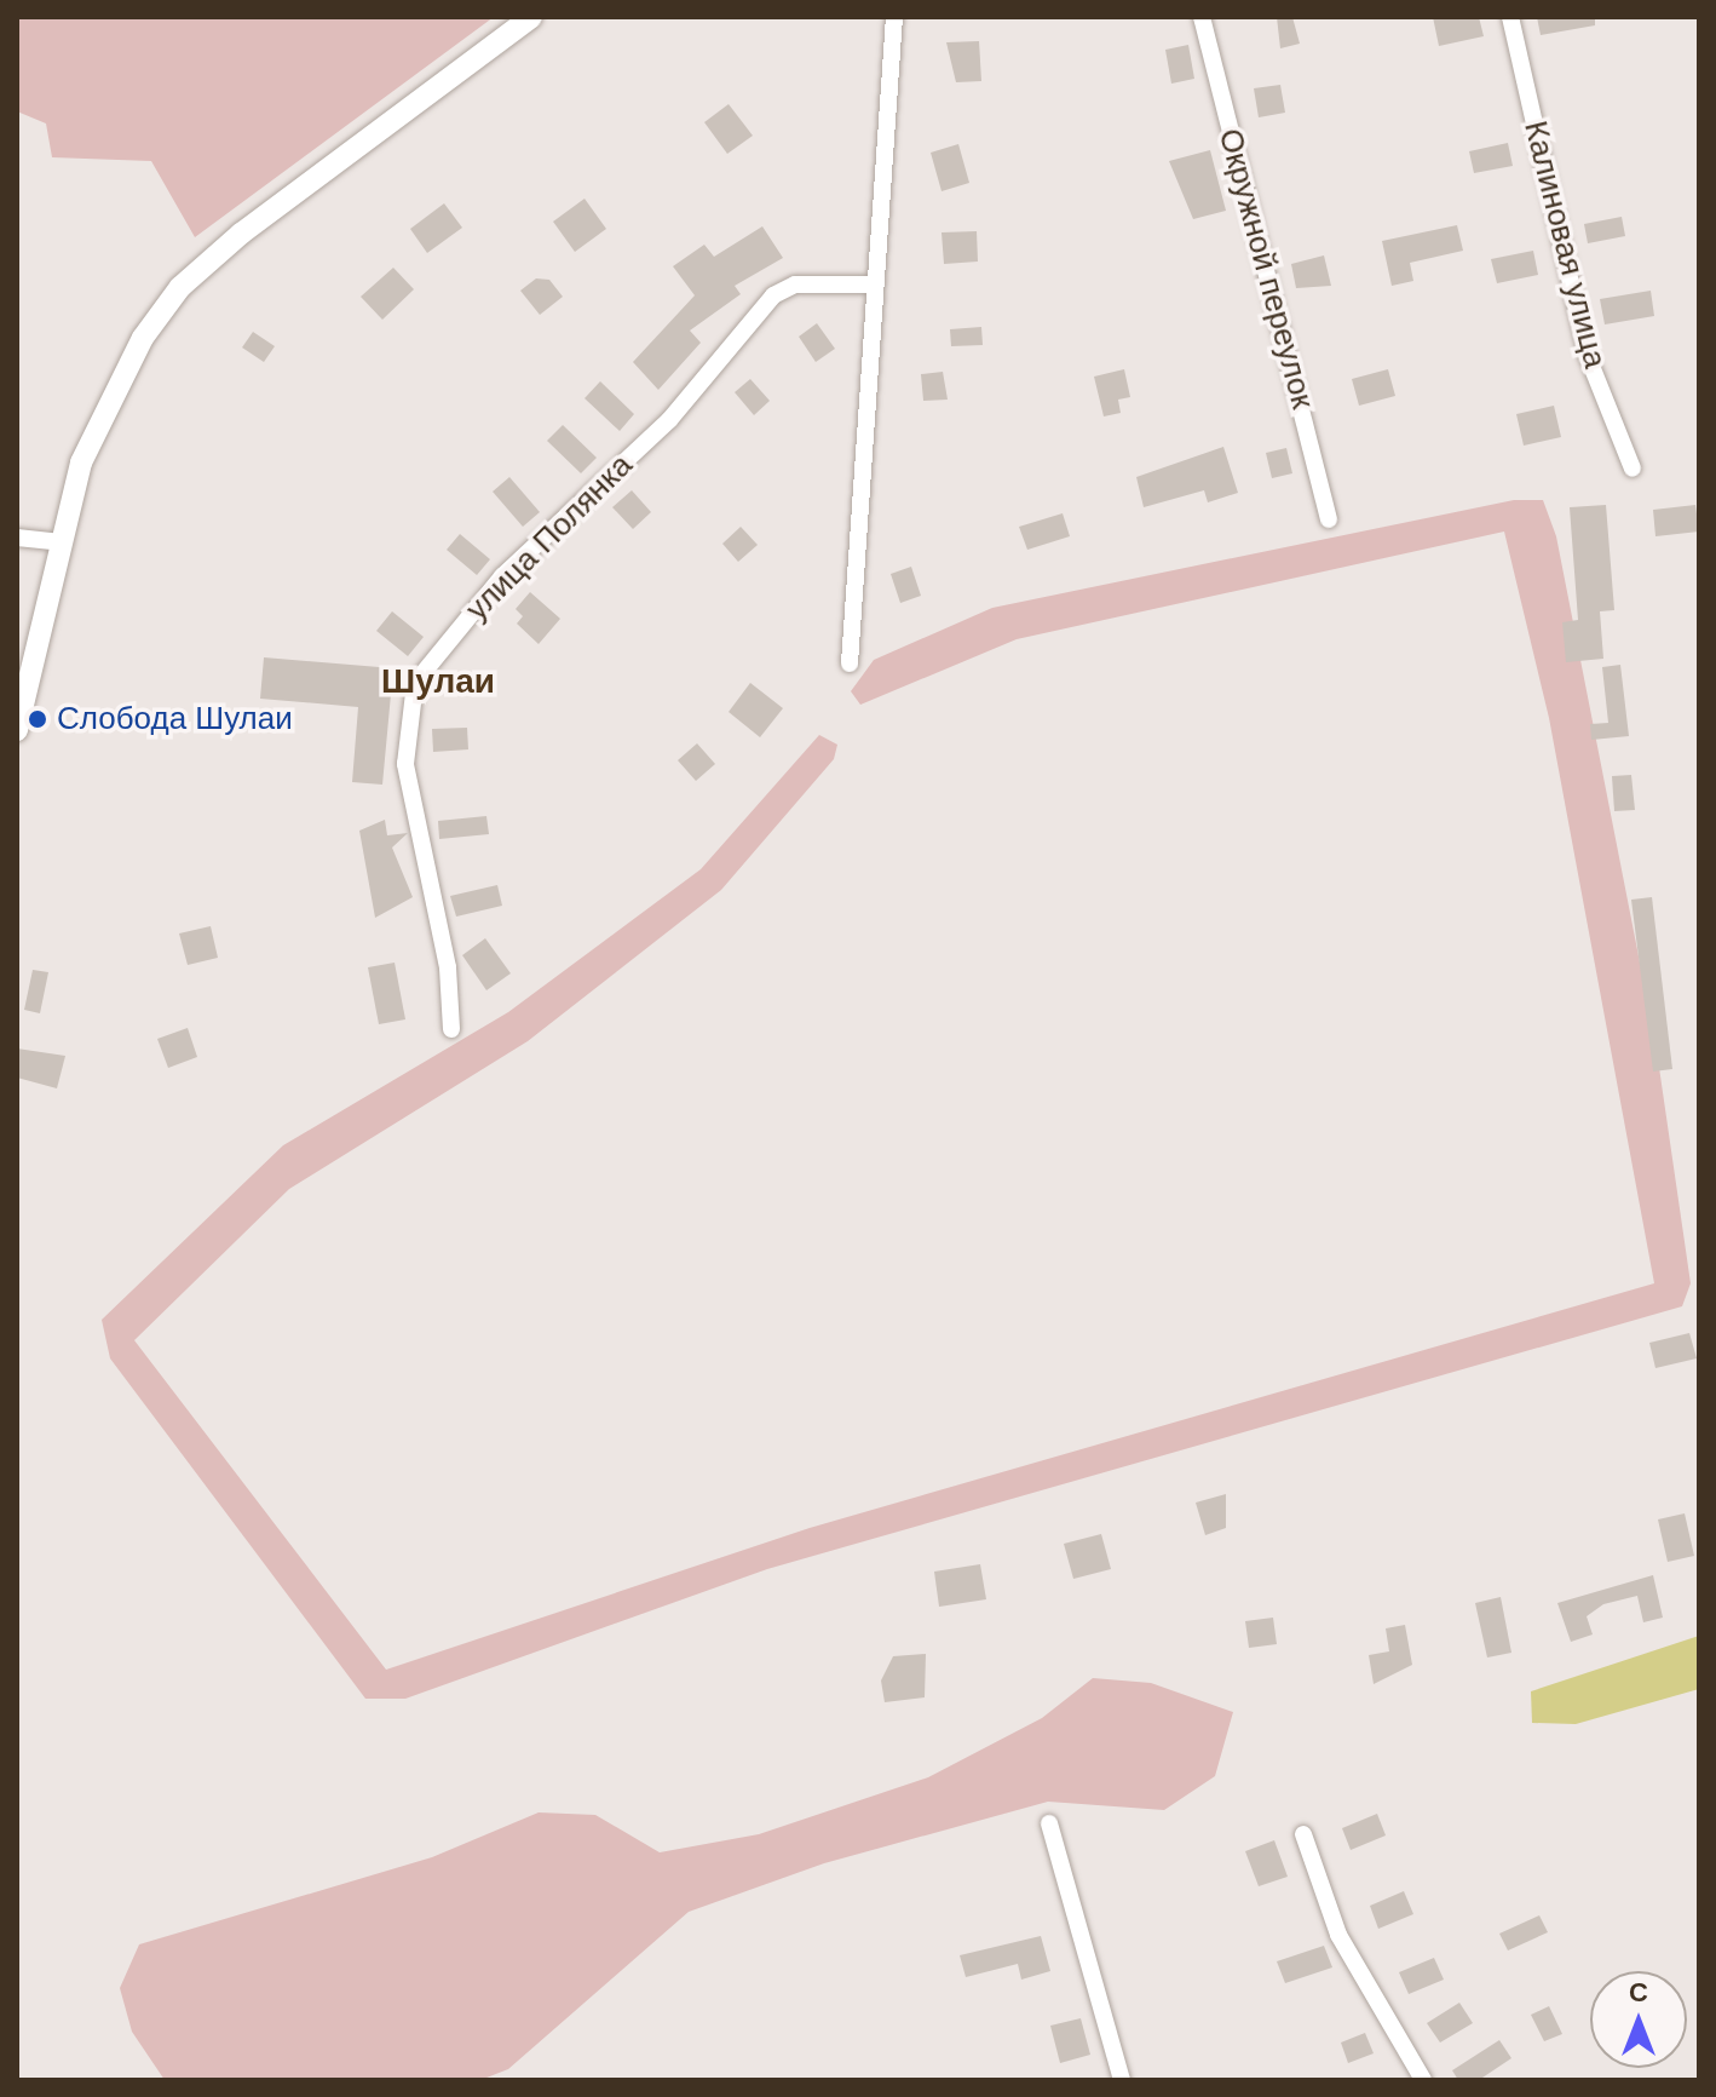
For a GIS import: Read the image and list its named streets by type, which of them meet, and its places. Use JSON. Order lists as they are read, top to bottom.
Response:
{
  "streets": {
    "street": ["Калиновая улица", "Окружной переулок", "улица Полянка"]
  },
  "districts": ["Шулаи"],
  "places": ["Слобода Шулаи"],
  "north": "top"
}
